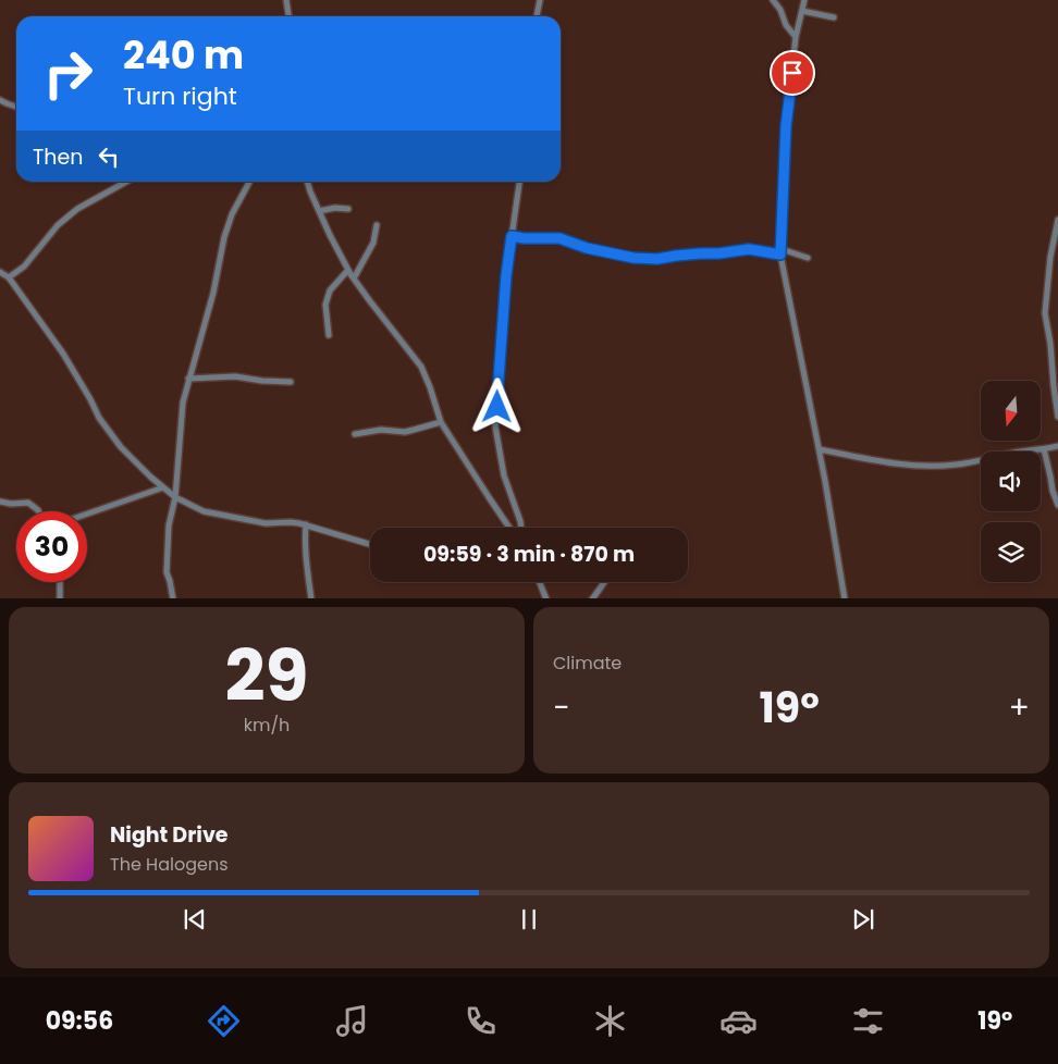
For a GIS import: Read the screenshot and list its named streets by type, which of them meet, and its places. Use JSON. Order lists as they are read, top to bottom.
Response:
{
  "north": "bottom",
  "page": {
    "turn": ["240 m", "Turn right"],
    "then": "Then",
    "limit": "30",
    "trip": "09:59 · 3 min · 870 m",
    "tile": [
      ["29", "km/h"],
      "Climate"
    ],
    "heat": ["−", "19°", "+"],
    "song": ["Night Drive", "The Halogens"],
    "tabs": ["09:56", "19°"]
  }
}
